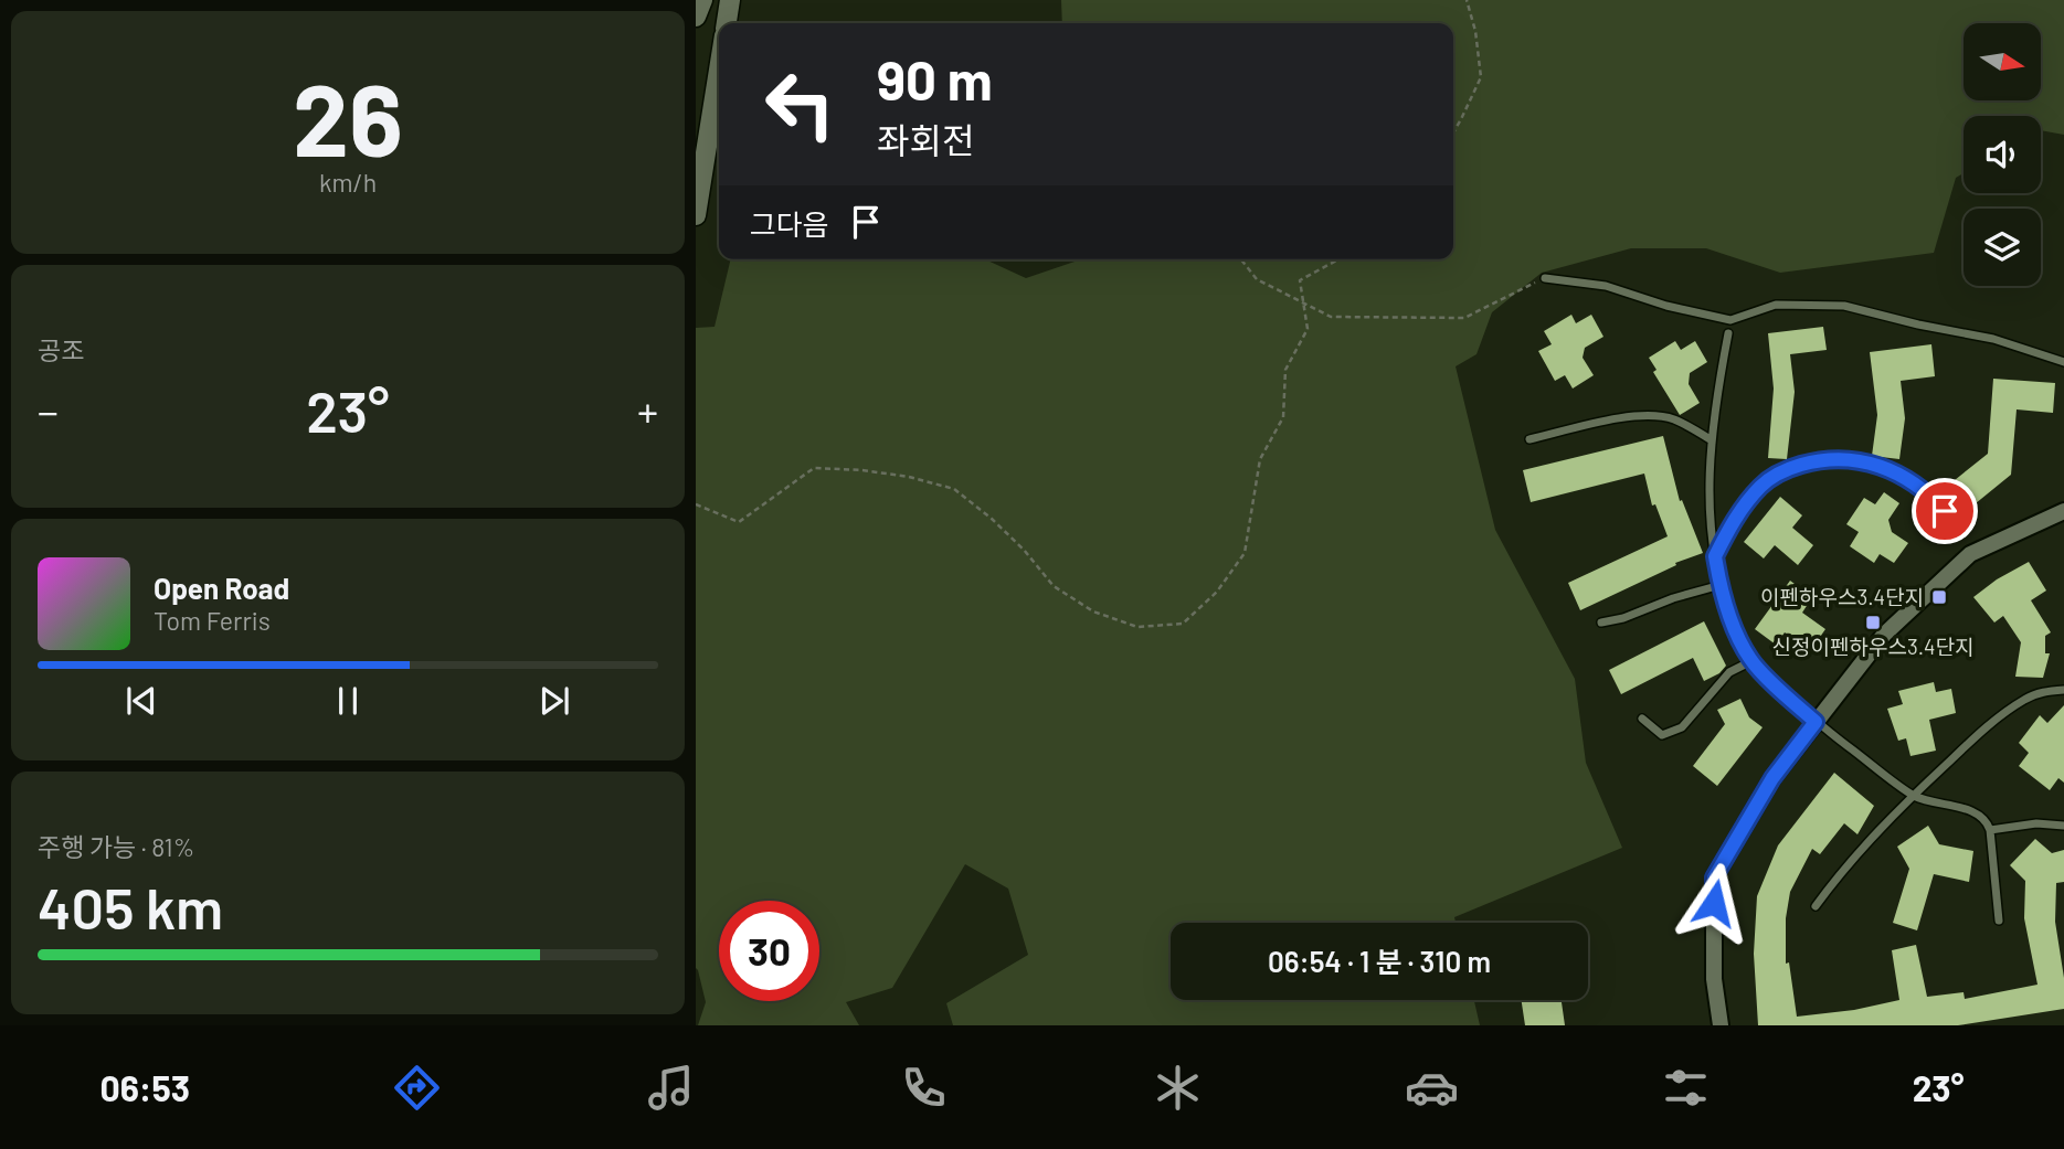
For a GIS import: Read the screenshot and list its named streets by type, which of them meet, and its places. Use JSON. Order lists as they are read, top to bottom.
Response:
{
  "places": {
    "transit": ["이펜하우스3.4단지", "신정이펜하우스3.4단지"]
  },
  "north": "right",
  "page": {
    "tile": [
      ["26", "km/h"],
      "공조",
      ["주행 가능 · 81%", "405 km"]
    ],
    "turn": ["90 m", "좌회전"],
    "then": "그다음",
    "heat": ["−", "23°", "+"],
    "song": ["Open Road", "Tom Ferris"],
    "limit": "30",
    "trip": "06:54 · 1 분 · 310 m",
    "tabs": ["06:53", "23°"]
  }
}
